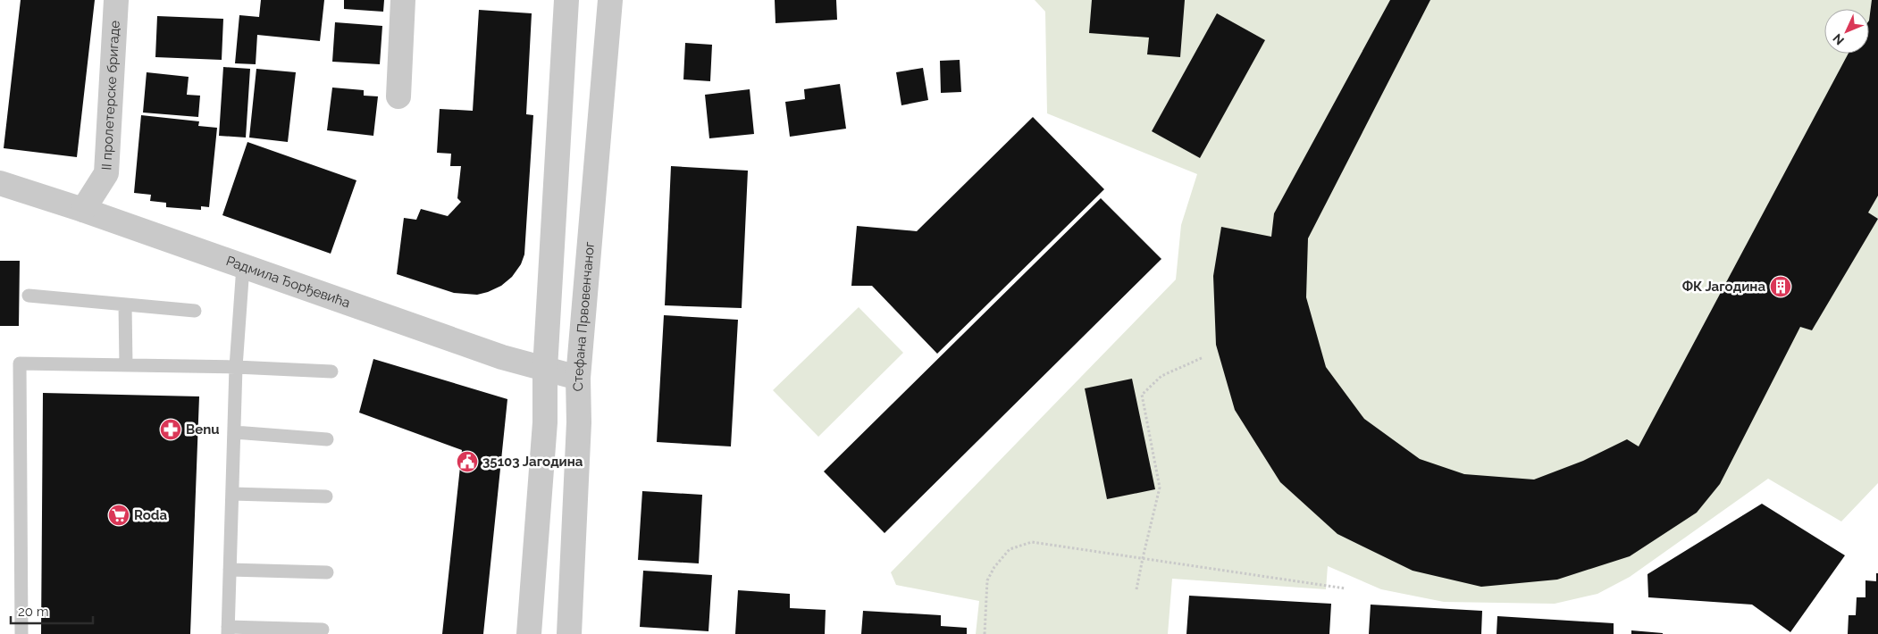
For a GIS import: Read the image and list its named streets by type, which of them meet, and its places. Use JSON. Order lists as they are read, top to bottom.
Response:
{
  "streets": {
    "street": ["II пролетерске бригаде", "Радмила Ђорђевића", "Стефана Првовенчаног"]
  },
  "crossings": [
    ["II пролетерске бригаде", "Радмила Ђорђевића"],
    ["Радмила Ђорђевића", "Стефана Првовенчаног"]
  ],
  "places": {
    "building": ["ФК Јагодина"],
    "pharmacy": ["Benu"],
    "public building": ["35103 Јагодина"],
    "supermarket": ["Roda"]
  },
  "scale_bar": "20 m",
  "north": "bottom left"
}
